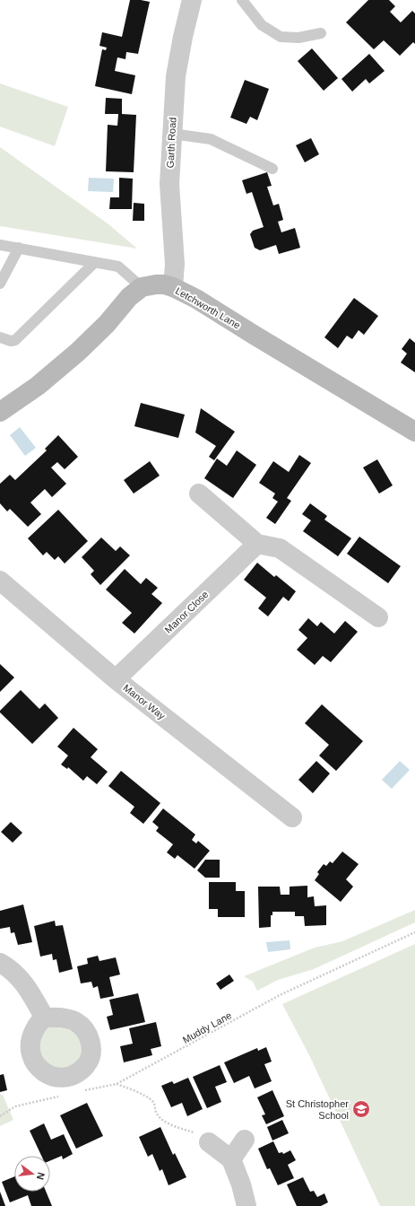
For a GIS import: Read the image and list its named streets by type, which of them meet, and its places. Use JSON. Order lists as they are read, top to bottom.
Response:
{
  "streets": {
    "street": [
      "Garth Road",
      "Letchworth Lane",
      "Manor Close",
      "Manor Way"
    ],
    "path": ["Muddy Lane"]
  },
  "crossings": [
    ["Garth Road", "Letchworth Lane"],
    ["Manor Close", "Manor Way"]
  ],
  "places": {
    "school or university": ["St Christopher School"]
  },
  "north": "right"
}
